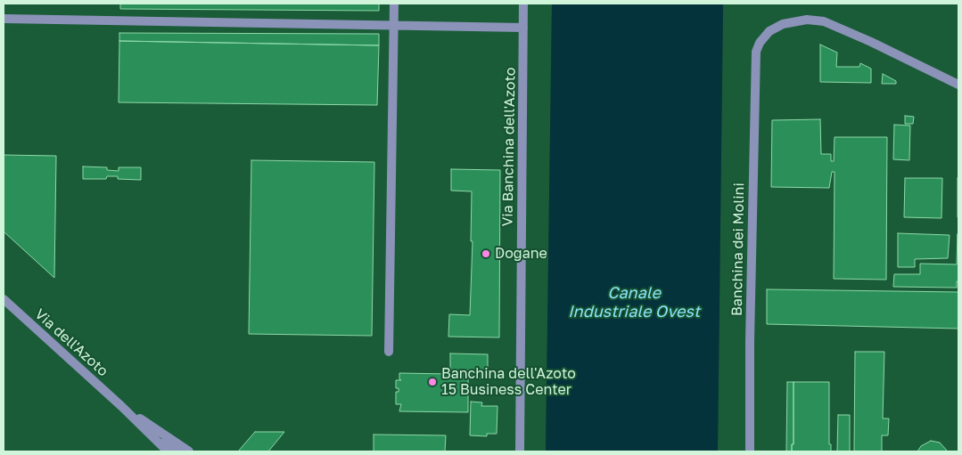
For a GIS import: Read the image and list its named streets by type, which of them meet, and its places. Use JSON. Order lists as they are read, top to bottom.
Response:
{
  "streets": {
    "street": ["Via Banchina dell'Azoto", "Banchina dei Molini", "Via dell'Azoto"]
  },
  "water": ["Canale Industriale Ovest"],
  "places": ["Dogane", "Banchina dell'Azoto 15 Business Center"]
}
